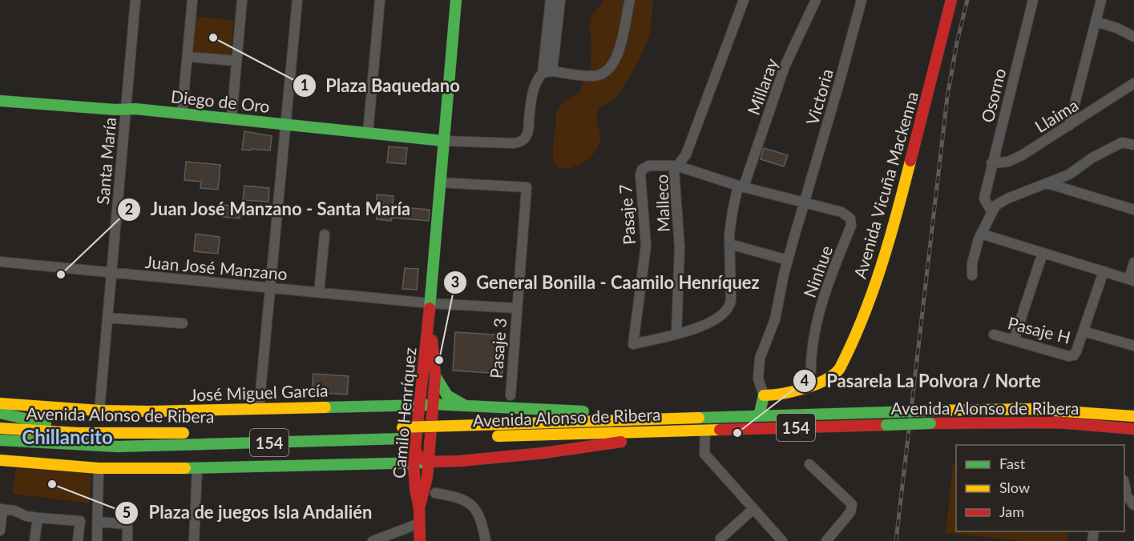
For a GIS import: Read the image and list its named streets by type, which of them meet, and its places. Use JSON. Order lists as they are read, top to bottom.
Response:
{
  "streets": {
    "main road": [
      "Diego de Oro",
      "Avenida Vicuña Mackenna",
      "José Miguel García",
      "Avenida Alonso de Ribera",
      "Camilo Henríquez",
      "154"
    ],
    "street": [
      "Millaray",
      "Osorno",
      "Victoria",
      "Llaima",
      "Santa María",
      "Malleco",
      "Pasaje 7",
      "Juan José Manzano",
      "Ninhue",
      "Pasaje H",
      "Pasaje 3"
    ]
  },
  "crossings": [
    ["Millaray", "Malleco"],
    ["Millaray", "Pasaje 7"],
    ["Millaray", "Ninhue"],
    ["Osorno", "Llaima"],
    ["Victoria", "Ninhue"],
    ["Diego de Oro", "Santa María"],
    ["Diego de Oro", "Camilo Henríquez"],
    ["Santa María", "Juan José Manzano"],
    ["Santa María", "José Miguel García"],
    ["Avenida Vicuña Mackenna", "Ninhue"],
    ["Malleco", "Pasaje 7"],
    ["Malleco", "Ninhue"],
    ["Pasaje 7", "Ninhue"],
    ["Juan José Manzano", "Pasaje 3"],
    ["Juan José Manzano", "Camilo Henríquez"],
    ["Pasaje 3", "Camilo Henríquez"],
    ["José Miguel García", "Avenida Alonso de Ribera"],
    ["José Miguel García", "Camilo Henríquez"]
  ],
  "districts": ["Chillancito"],
  "places": [
    "Plaza Baquedano",
    "Juan José Manzano - Santa María",
    "General Bonilla - Caamilo Henríquez",
    "Pasarela La Polvora / Norte",
    "Plaza de juegos Isla Andalién"
  ],
  "legend": ["Fast", "Slow", "Jam"]
}
